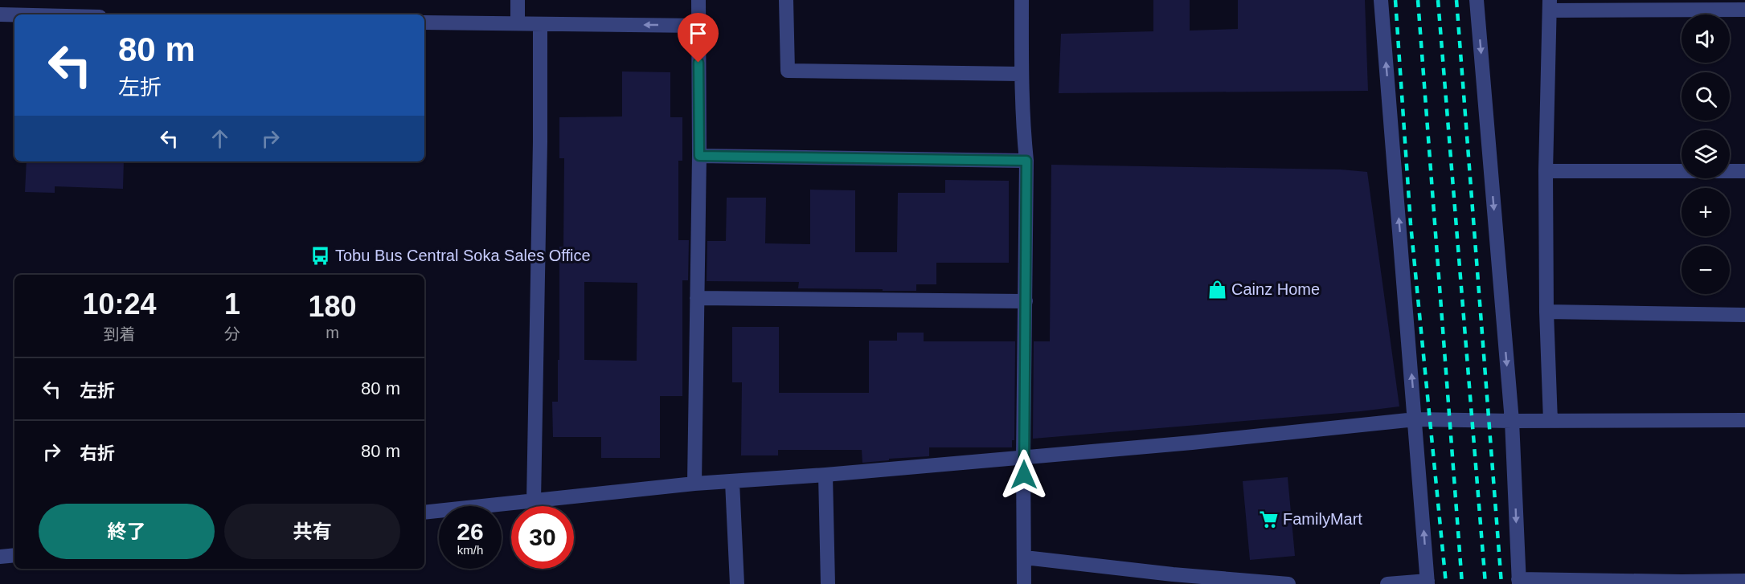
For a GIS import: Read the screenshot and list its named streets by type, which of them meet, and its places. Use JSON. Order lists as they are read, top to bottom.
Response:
{
  "places": {
    "bus stop": ["Tobu Bus Central Soka Sales Office"],
    "shop": ["Cainz Home"],
    "supermarket": ["FamilyMart"]
  },
  "page": {
    "map_buttons": ["+", "−"],
    "turn": ["80 m", "左折"],
    "eta": [
      "10:24",
      "到着",
      "1",
      "分",
      "180",
      "m"
    ],
    "list": [
      {
        "name": "左折",
        "value": "80 m"
      },
      {
        "name": "右折",
        "value": "80 m"
      }
    ],
    "buttons": ["終了", "共有"],
    "speed": "26 km/h",
    "limit": "30"
  }
}
